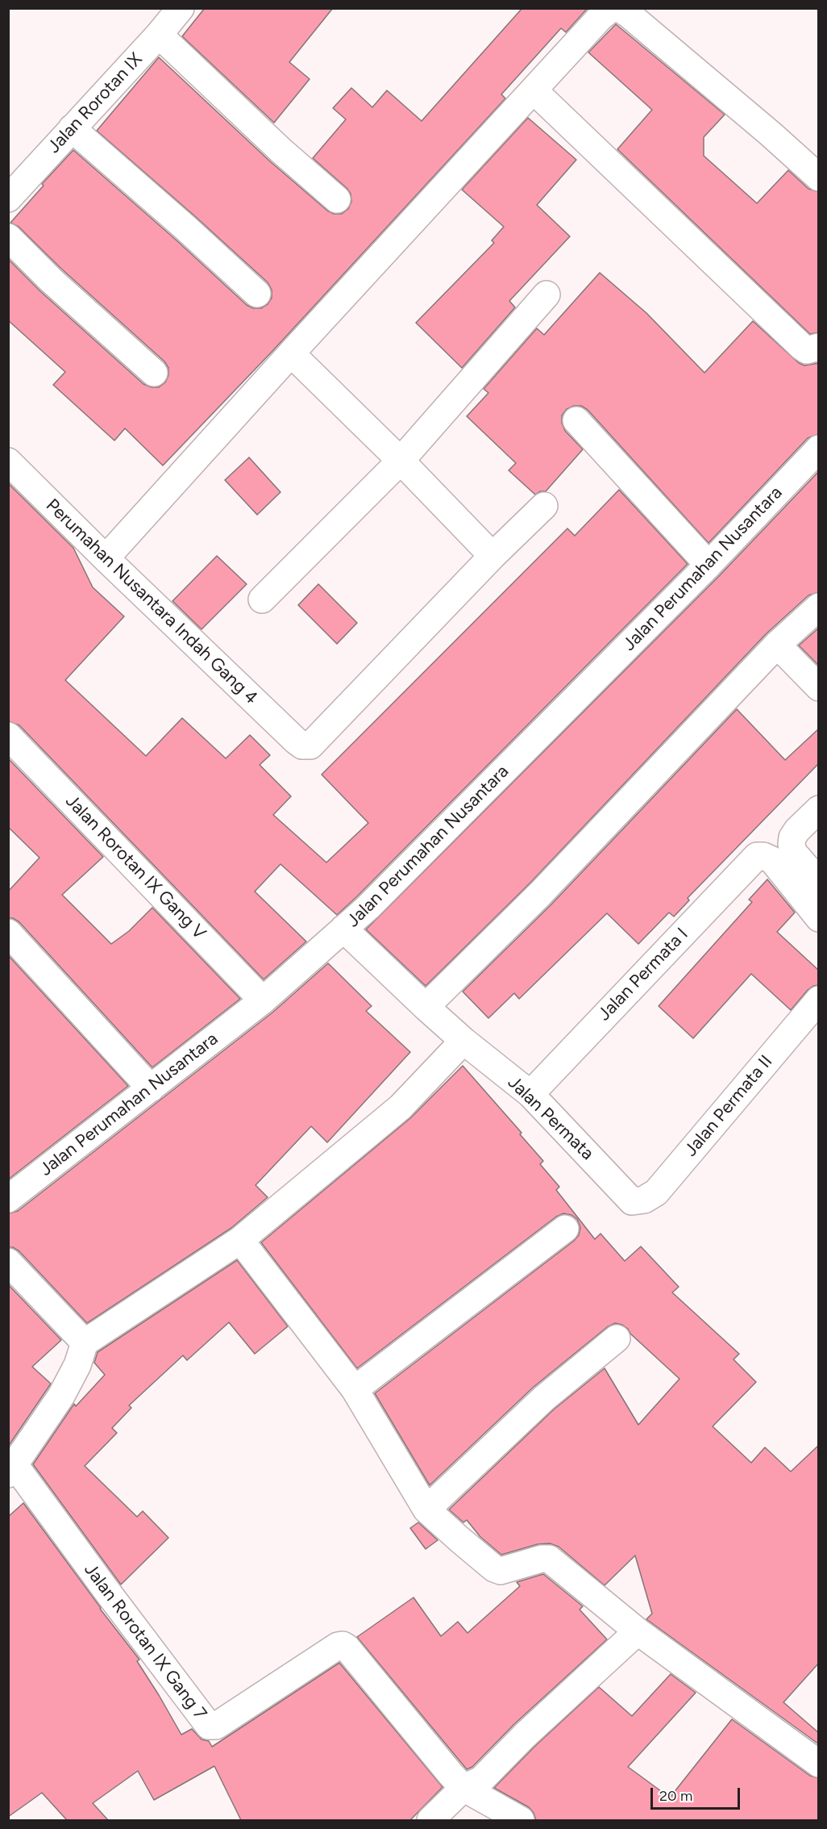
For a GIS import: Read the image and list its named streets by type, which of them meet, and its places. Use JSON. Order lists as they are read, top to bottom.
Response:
{
  "streets": {
    "street": [
      "Jalan Rorotan IX",
      "Jalan Perumahan Nusantara",
      "Perumahan Nusantara Indah Gang 4",
      "Jalan Rorotan IX Gang V",
      "Jalan Permata I",
      "Jalan Permata II",
      "Jalan Permata",
      "Jalan Rorotan IX Gang 7"
    ]
  },
  "crossings": [
    ["Jalan Perumahan Nusantara", "Jalan Rorotan IX Gang V"],
    ["Jalan Perumahan Nusantara", "Jalan Permata"],
    ["Jalan Permata I", "Jalan Permata"],
    ["Jalan Permata II", "Jalan Permata"]
  ],
  "scale_bar": "20 m"
}
